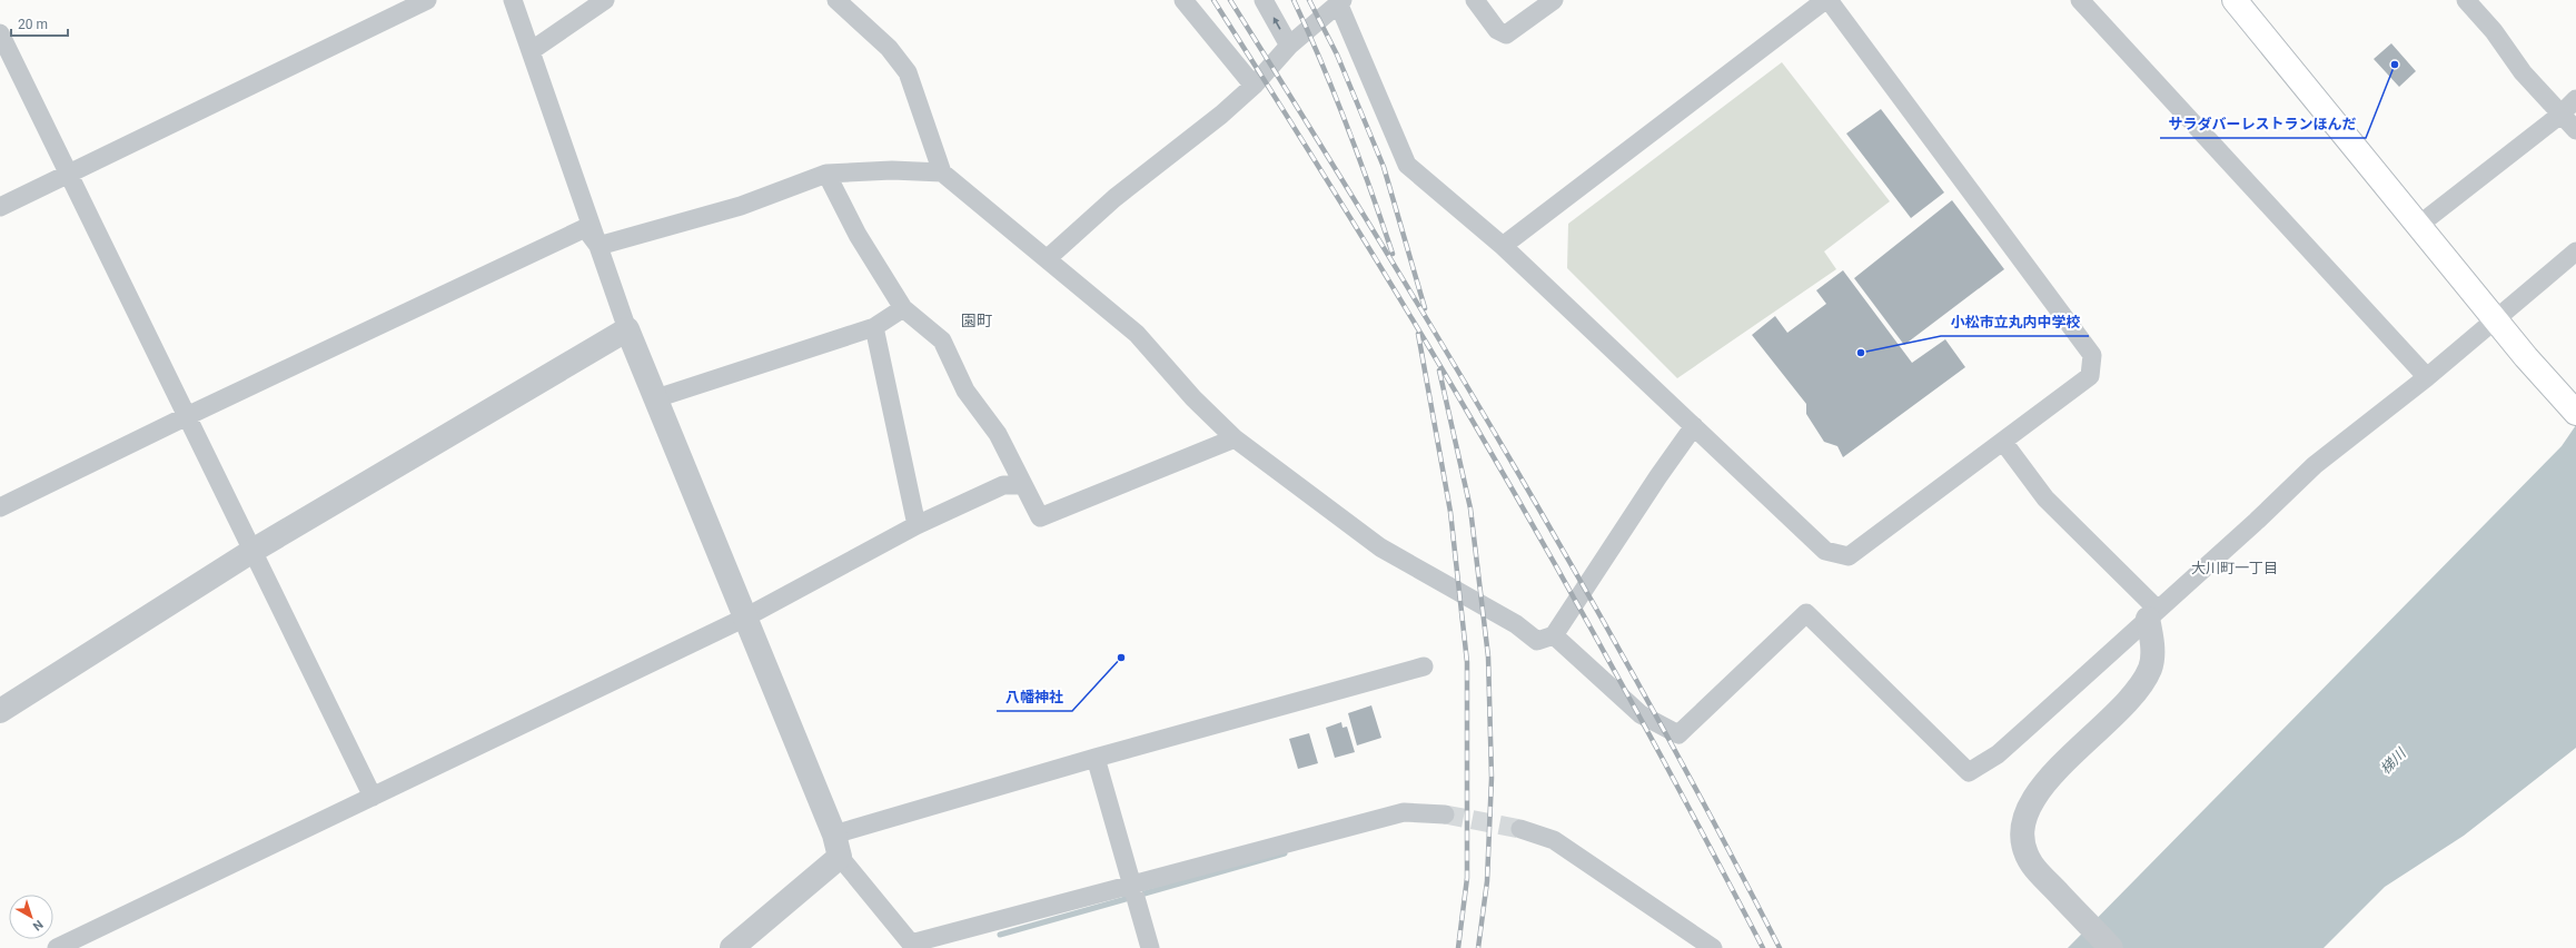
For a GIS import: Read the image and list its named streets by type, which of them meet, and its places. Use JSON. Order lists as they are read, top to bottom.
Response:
{
  "districts": ["園町", "大川町一丁目"],
  "water": ["梯川"],
  "places": ["サラダバーレストランほんだ", "小松市立丸内中学校", "八幡神社"],
  "scale_bar": "20 m",
  "north": "bottom right"
}
